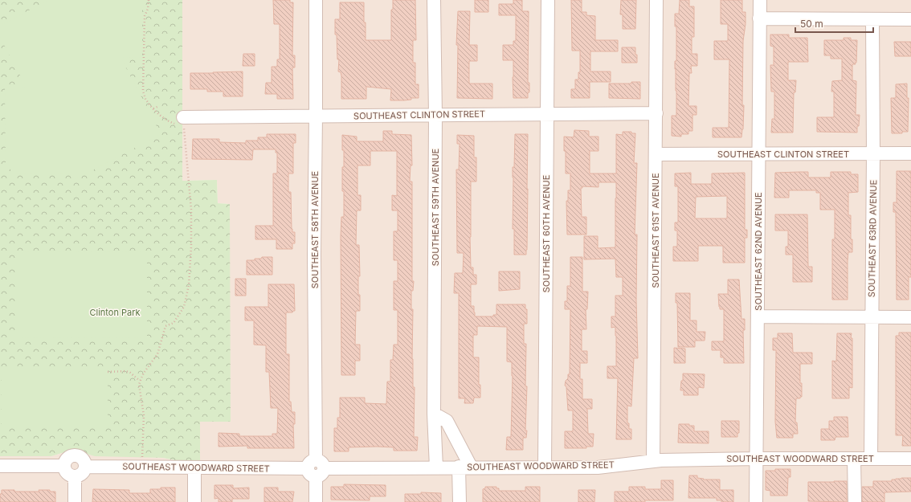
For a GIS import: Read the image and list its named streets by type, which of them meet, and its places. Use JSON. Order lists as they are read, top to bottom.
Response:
{
  "streets": {
    "street": [
      "SOUTHEAST CLINTON STREET",
      "SOUTHEAST 59TH AVENUE",
      "SOUTHEAST 58TH AVENUE",
      "SOUTHEAST 61ST AVENUE",
      "SOUTHEAST 60TH AVENUE",
      "SOUTHEAST 63RD AVENUE",
      "SOUTHEAST 62ND AVENUE",
      "SOUTHEAST WOODWARD STREET"
    ]
  },
  "crossings": [
    ["SOUTHEAST CLINTON STREET", "SOUTHEAST 59TH AVENUE"],
    ["SOUTHEAST CLINTON STREET", "SOUTHEAST 58TH AVENUE"],
    ["SOUTHEAST CLINTON STREET", "SOUTHEAST 61ST AVENUE"],
    ["SOUTHEAST CLINTON STREET", "SOUTHEAST 60TH AVENUE"],
    ["SOUTHEAST CLINTON STREET", "SOUTHEAST 63RD AVENUE"],
    ["SOUTHEAST CLINTON STREET", "SOUTHEAST 62ND AVENUE"],
    ["SOUTHEAST 59TH AVENUE", "SOUTHEAST WOODWARD STREET"],
    ["SOUTHEAST 58TH AVENUE", "SOUTHEAST WOODWARD STREET"],
    ["SOUTHEAST 61ST AVENUE", "SOUTHEAST WOODWARD STREET"],
    ["SOUTHEAST 60TH AVENUE", "SOUTHEAST WOODWARD STREET"],
    ["SOUTHEAST 63RD AVENUE", "SOUTHEAST WOODWARD STREET"],
    ["SOUTHEAST 62ND AVENUE", "SOUTHEAST WOODWARD STREET"]
  ],
  "parks": ["Clinton Park"],
  "scale_bar": "50 m"
}
